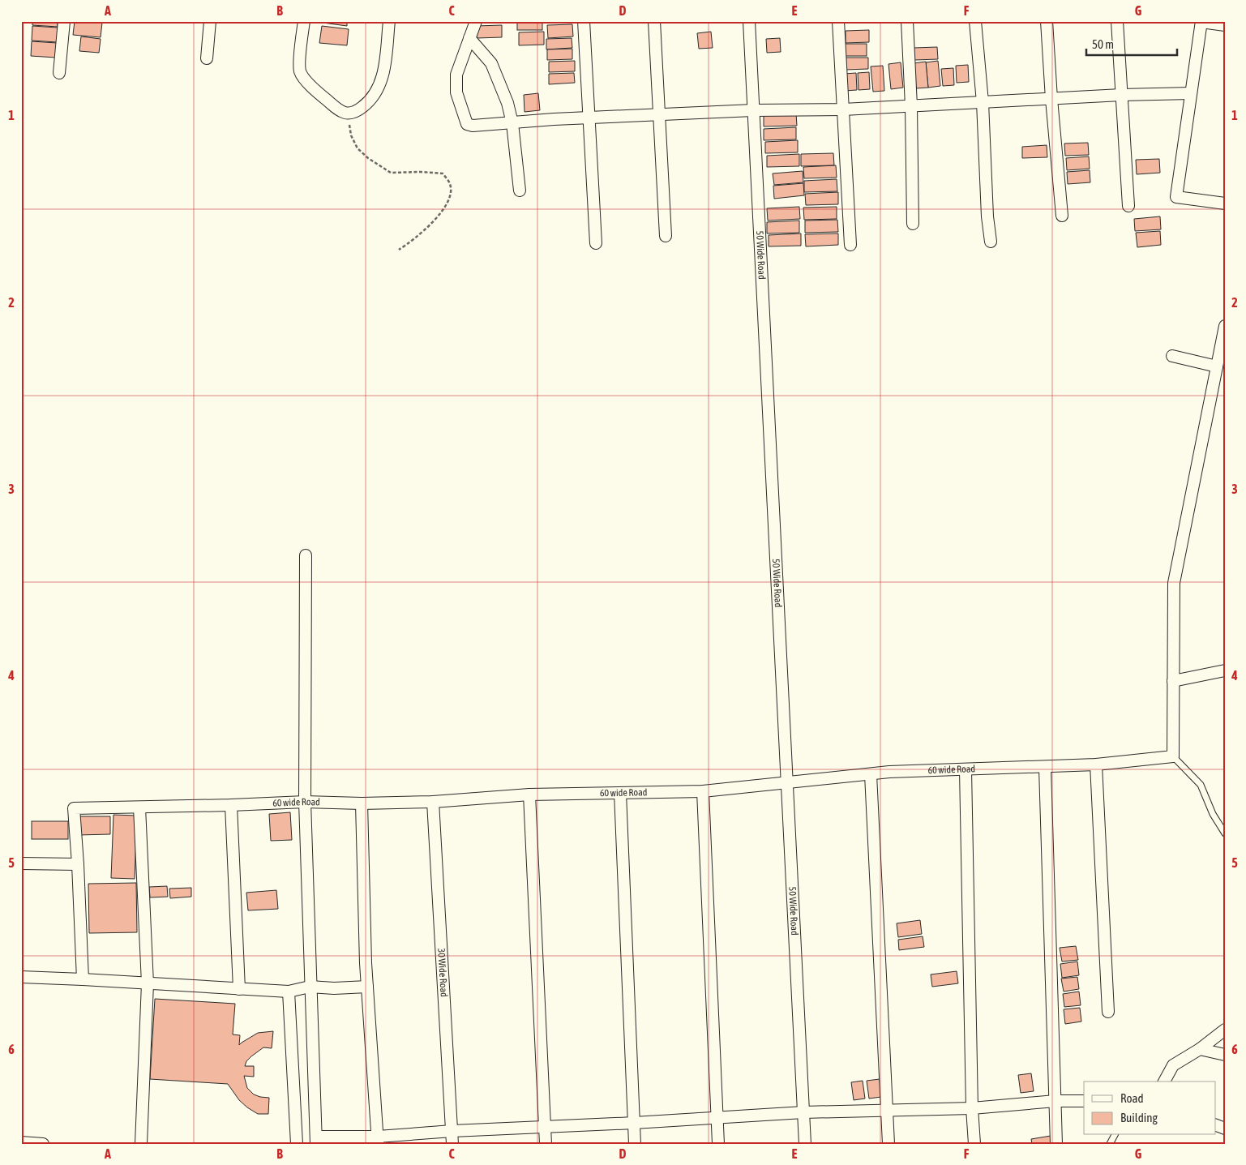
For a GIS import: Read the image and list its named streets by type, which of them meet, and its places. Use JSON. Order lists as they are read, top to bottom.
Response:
{
  "streets": {
    "street": ["50 Wide Road", "60 wide Road", "30 Wide Road"]
  },
  "crossings": [
    ["50 Wide Road", "60 wide Road"],
    ["60 wide Road", "30 Wide Road"]
  ],
  "legend": ["Road", "Building"],
  "scale_bar": "50 m",
  "grid": {
    "columns": [
      "A",
      "B",
      "C",
      "D",
      "E",
      "F",
      "G"
    ],
    "rows": [
      "1",
      "2",
      "3",
      "4",
      "5",
      "6"
    ]
  }
}
